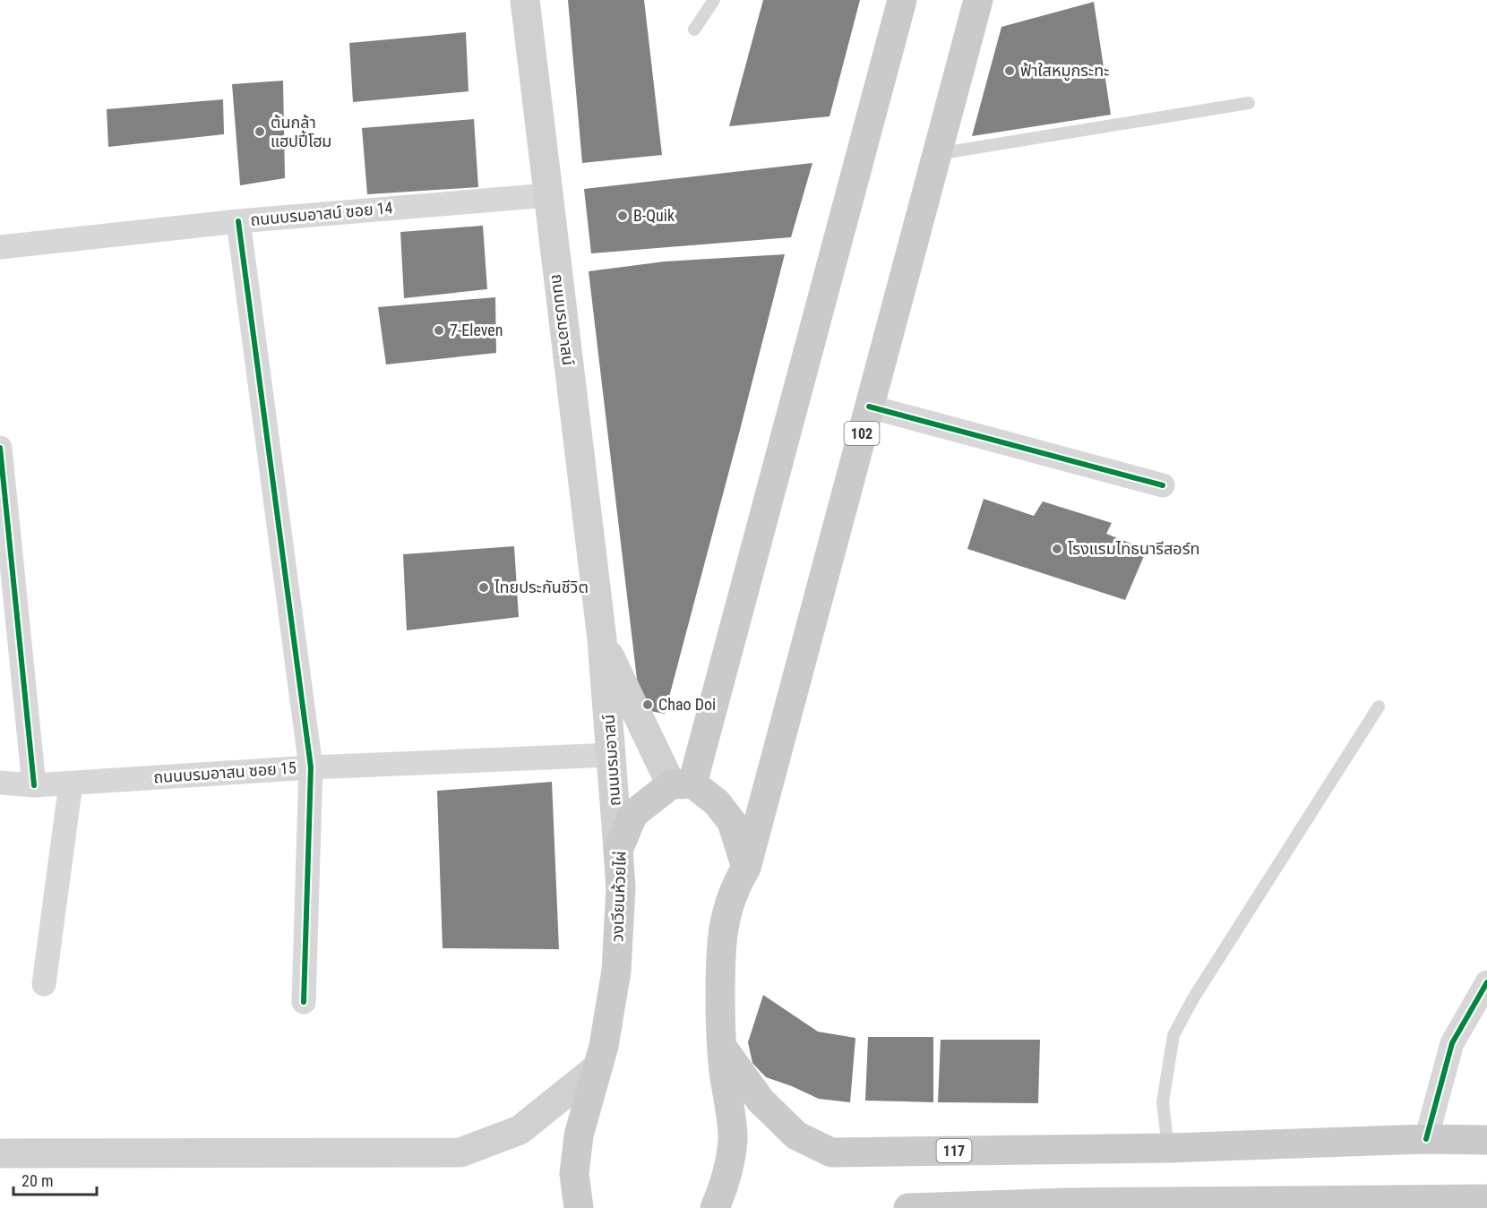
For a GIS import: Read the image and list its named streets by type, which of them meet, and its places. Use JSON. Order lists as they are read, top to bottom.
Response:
{
  "streets": {
    "main road": [
      "ถนนบรมอาสน์",
      "102",
      "วงเวียนห้วยไผ่",
      "117"
    ],
    "street": ["ถนนบรมอาสน์ ฃอย 14", "ถนนบรมอาสน ซอย 15"]
  },
  "crossings": [
    ["ถนนบรมอาสน์ ฃอย 14", "ถนนบรมอาสน์"],
    ["ถนนบรมอาสน์", "ถนนบรมอาสน ซอย 15"],
    ["ถนนบรมอาสน์", "วงเวียนห้วยไผ่"]
  ],
  "places": [
    "ฟ้าใสหมูกระทะ",
    "ต้นกล้า แฮปปี้โฮม",
    "B-Quik",
    "7-Eleven",
    "โรงแรมไทธนารีสอร์ท",
    "ไทยประกันชีวิต",
    "Chao Doi"
  ],
  "scale_bar": "20 m"
}
